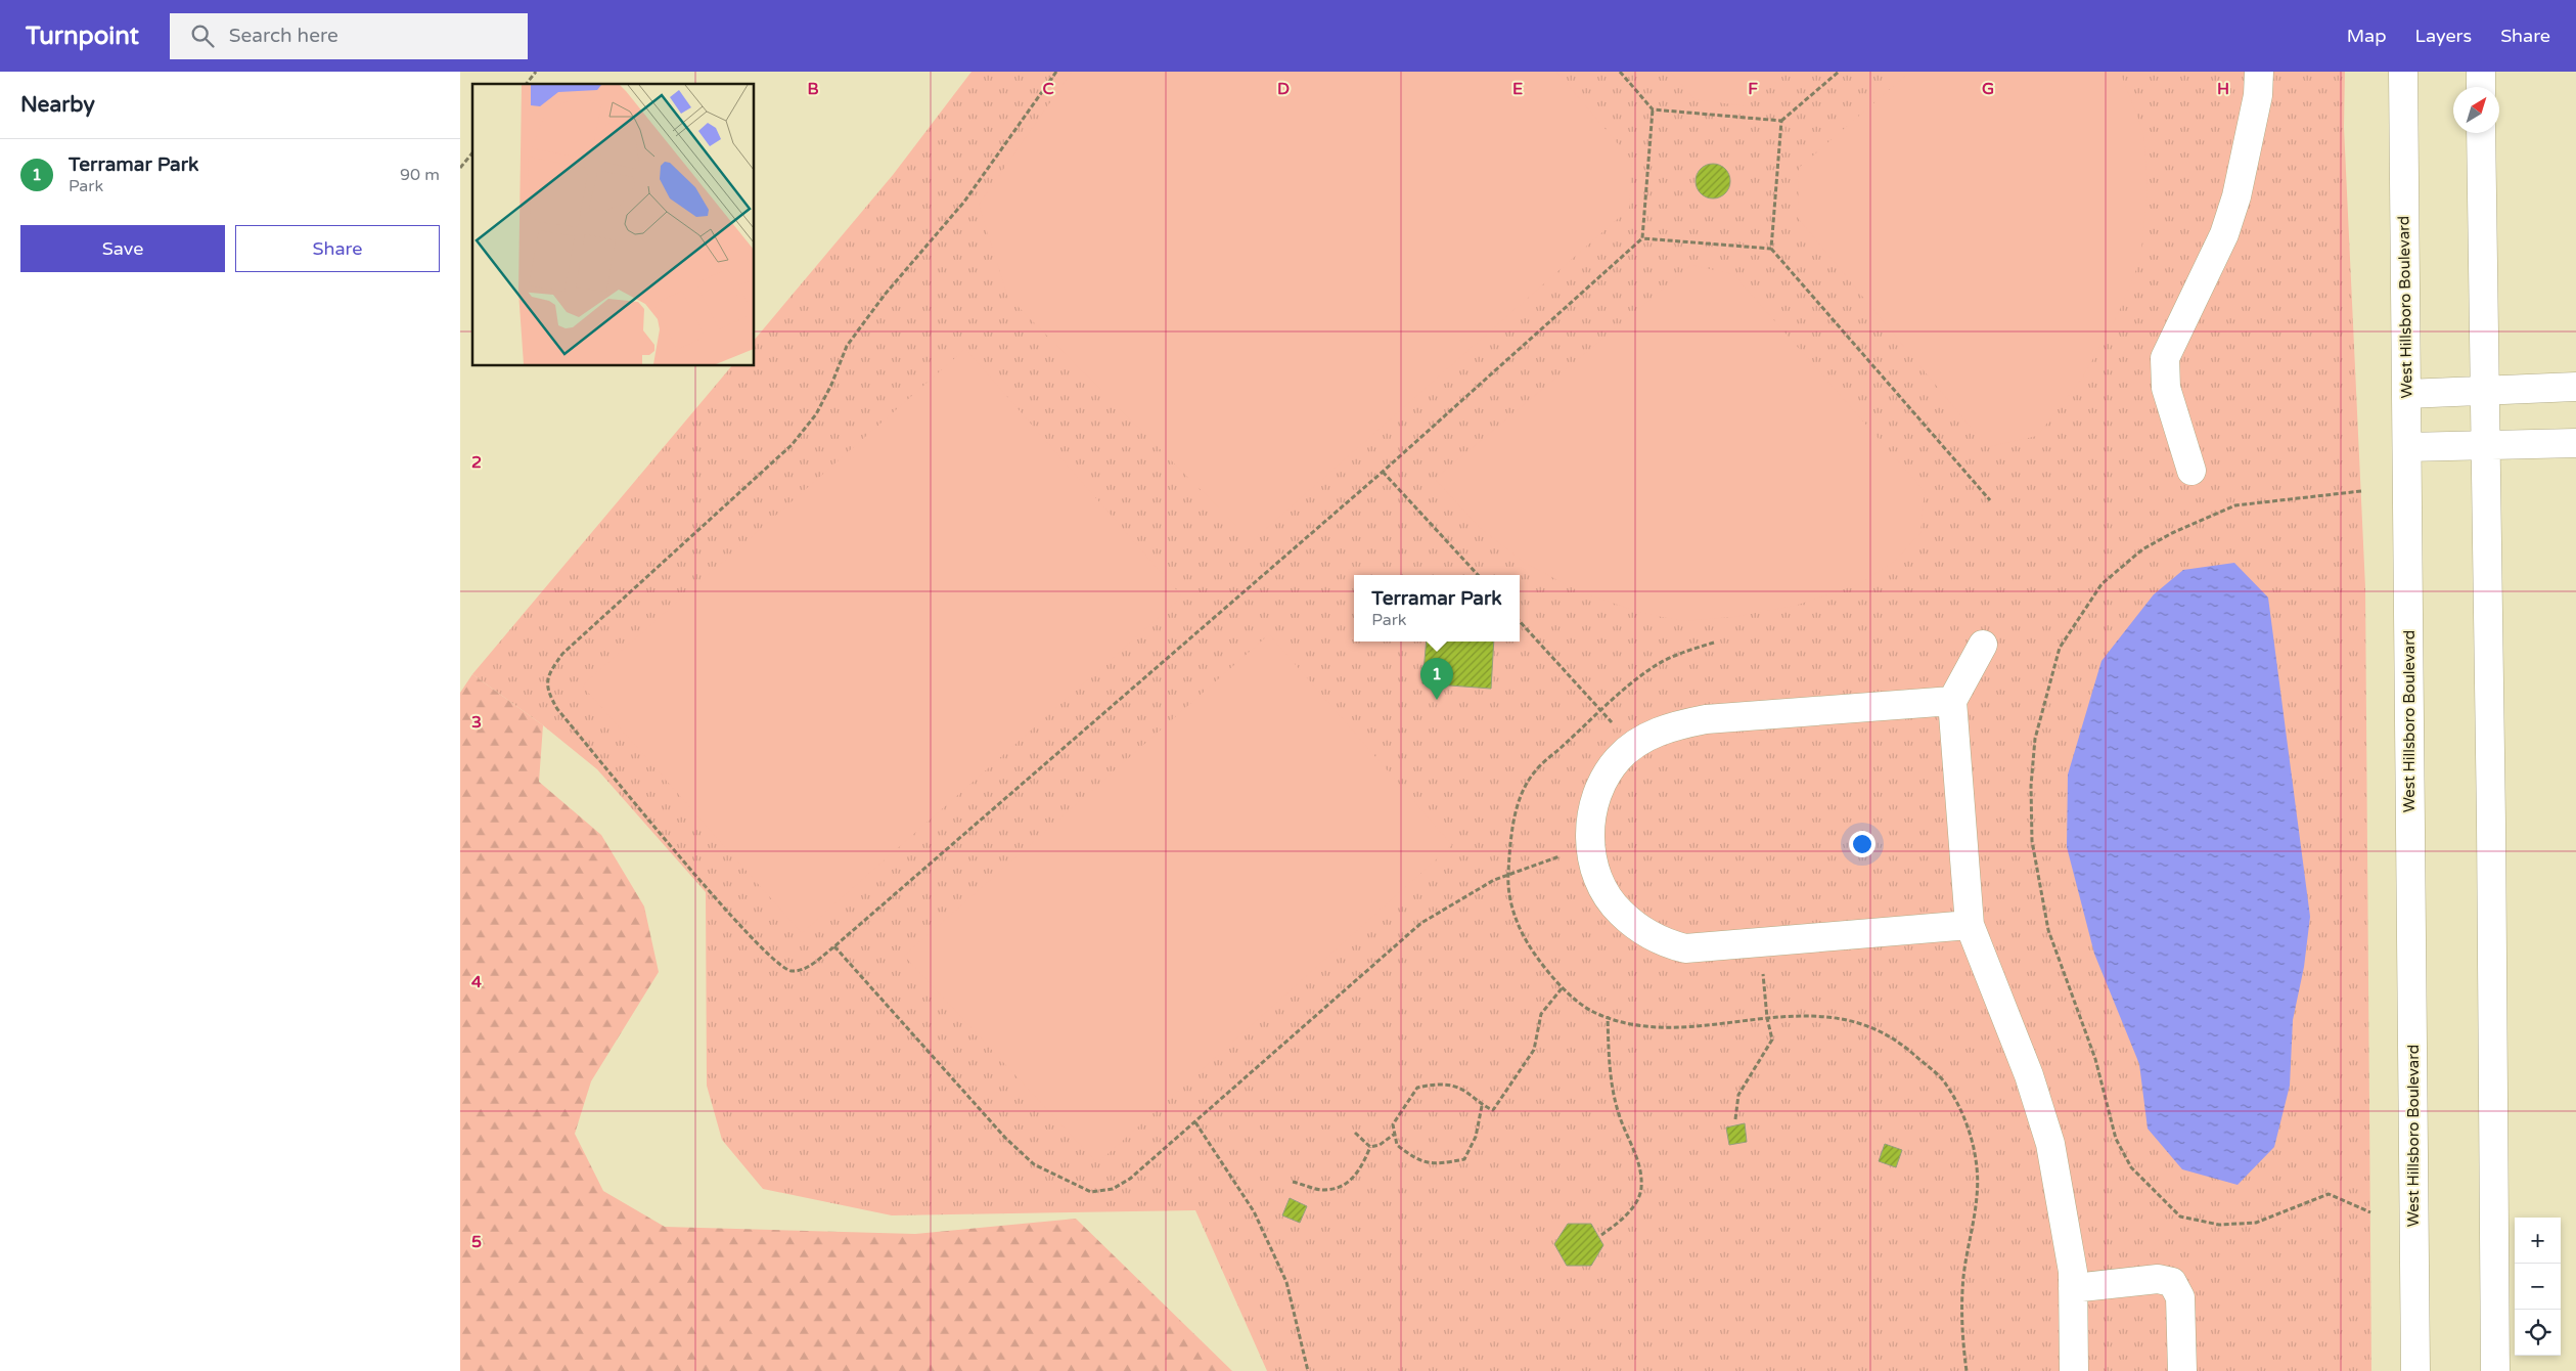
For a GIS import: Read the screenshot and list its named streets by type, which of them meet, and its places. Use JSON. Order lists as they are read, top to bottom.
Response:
{
  "streets": {
    "street": ["West Hillsboro Boulevard"]
  },
  "north": "top right",
  "page": {
    "header": "Turnpoint",
    "search": "Search here",
    "nav": ["Map", "Layers", "Share"],
    "heading": "Nearby",
    "list": [
      {
        "mark": "1",
        "name": "Terramar Park",
        "note": "Park",
        "value": "90 m"
      }
    ],
    "buttons": ["Save", "Share"],
    "popup": ["Terramar Park", "Park"],
    "pins": "1",
    "map_buttons": ["+", "−"]
  },
  "grid": {
    "columns": [
      "B",
      "C",
      "D",
      "E",
      "F",
      "G",
      "H"
    ],
    "rows": [
      "2",
      "3",
      "4",
      "5"
    ]
  }
}
